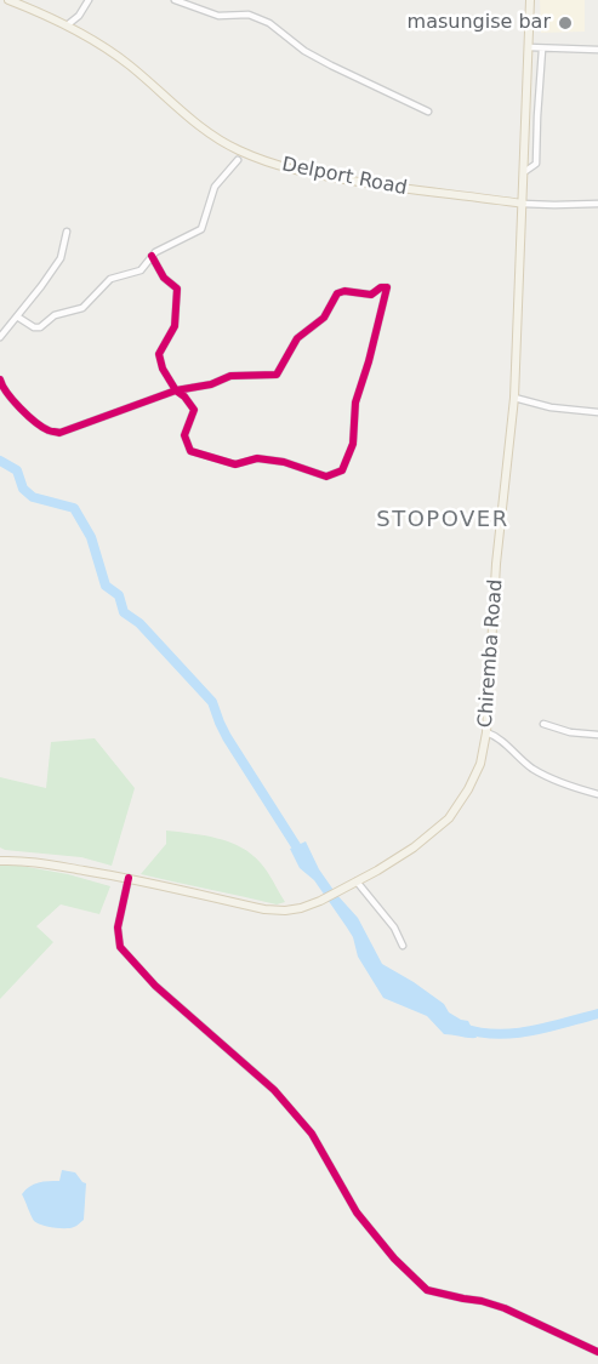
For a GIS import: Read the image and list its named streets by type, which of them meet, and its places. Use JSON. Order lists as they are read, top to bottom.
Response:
{
  "streets": {
    "main road": ["Delport Road", "Chiremba Road"]
  },
  "crossings": [
    ["Delport Road", "Chiremba Road"]
  ],
  "districts": ["STOPOVER"],
  "places": ["masungise bar"]
}
